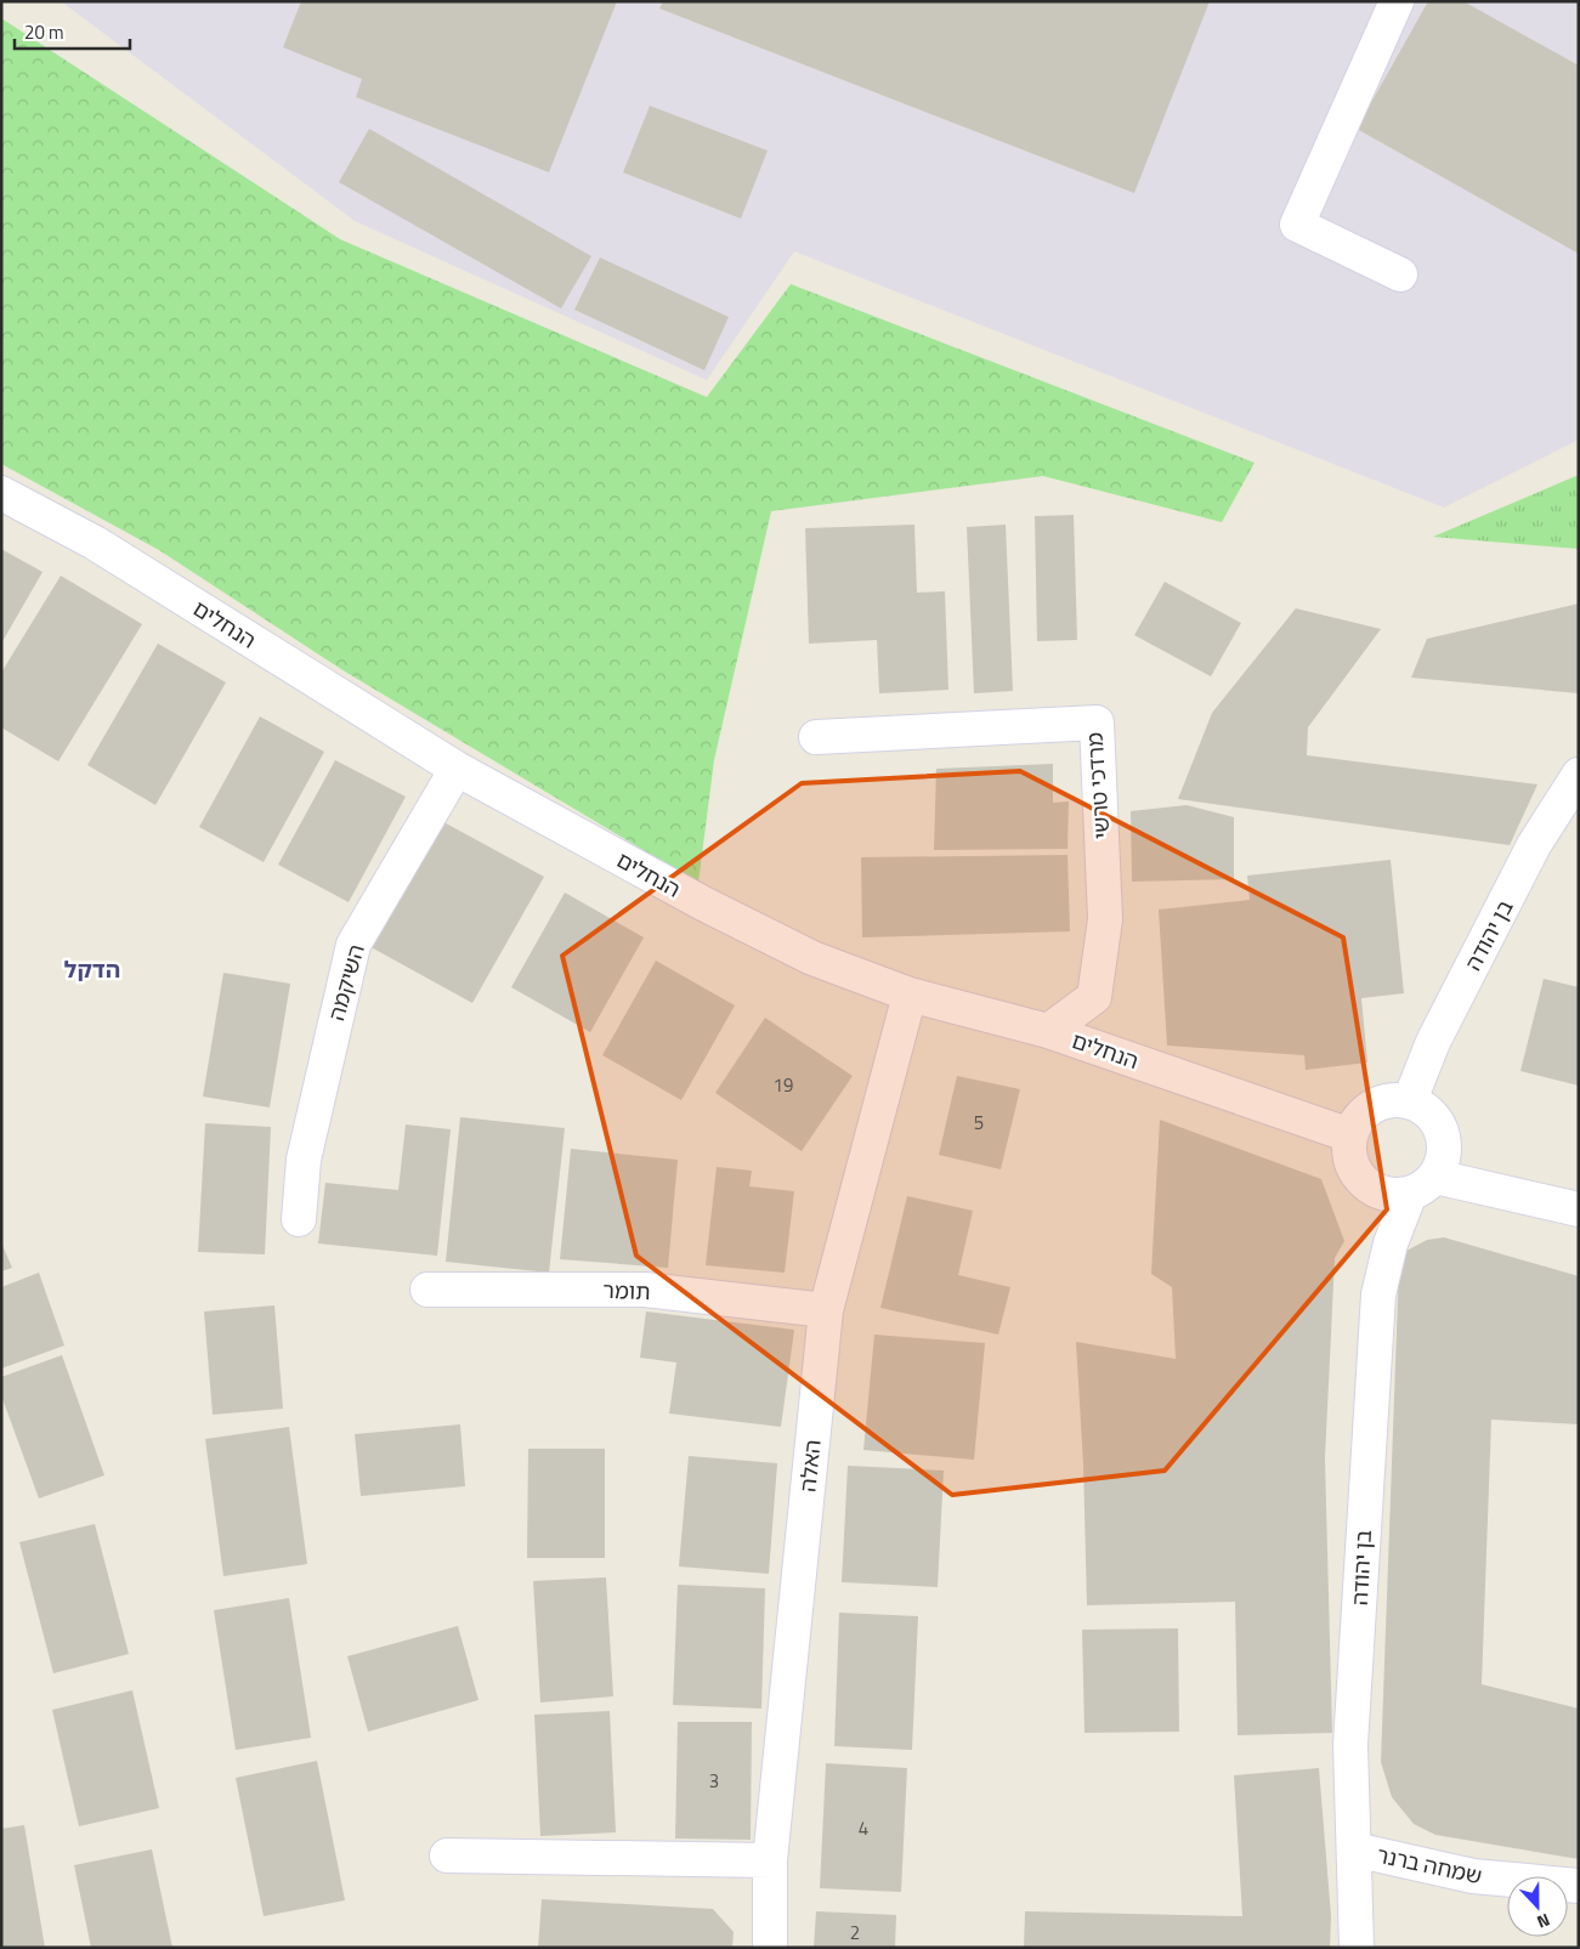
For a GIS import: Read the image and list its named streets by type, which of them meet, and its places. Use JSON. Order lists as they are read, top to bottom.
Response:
{
  "streets": {
    "street": [
      "הנחלים",
      "מרדכי טרשי",
      "בן יהודה",
      "השיקמה",
      "תומר",
      "האלה",
      "שמחה ברנר"
    ]
  },
  "crossings": [
    ["הנחלים", "מרדכי טרשי"],
    ["הנחלים", "בן יהודה"],
    ["הנחלים", "השיקמה"],
    ["הנחלים", "האלה"],
    ["בן יהודה", "שמחה ברנר"],
    ["תומר", "האלה"]
  ],
  "districts": ["הדקל"],
  "house_numbers": [
    "19",
    "5",
    "3",
    "4",
    "2"
  ],
  "scale_bar": "20 m",
  "north": "bottom"
}
